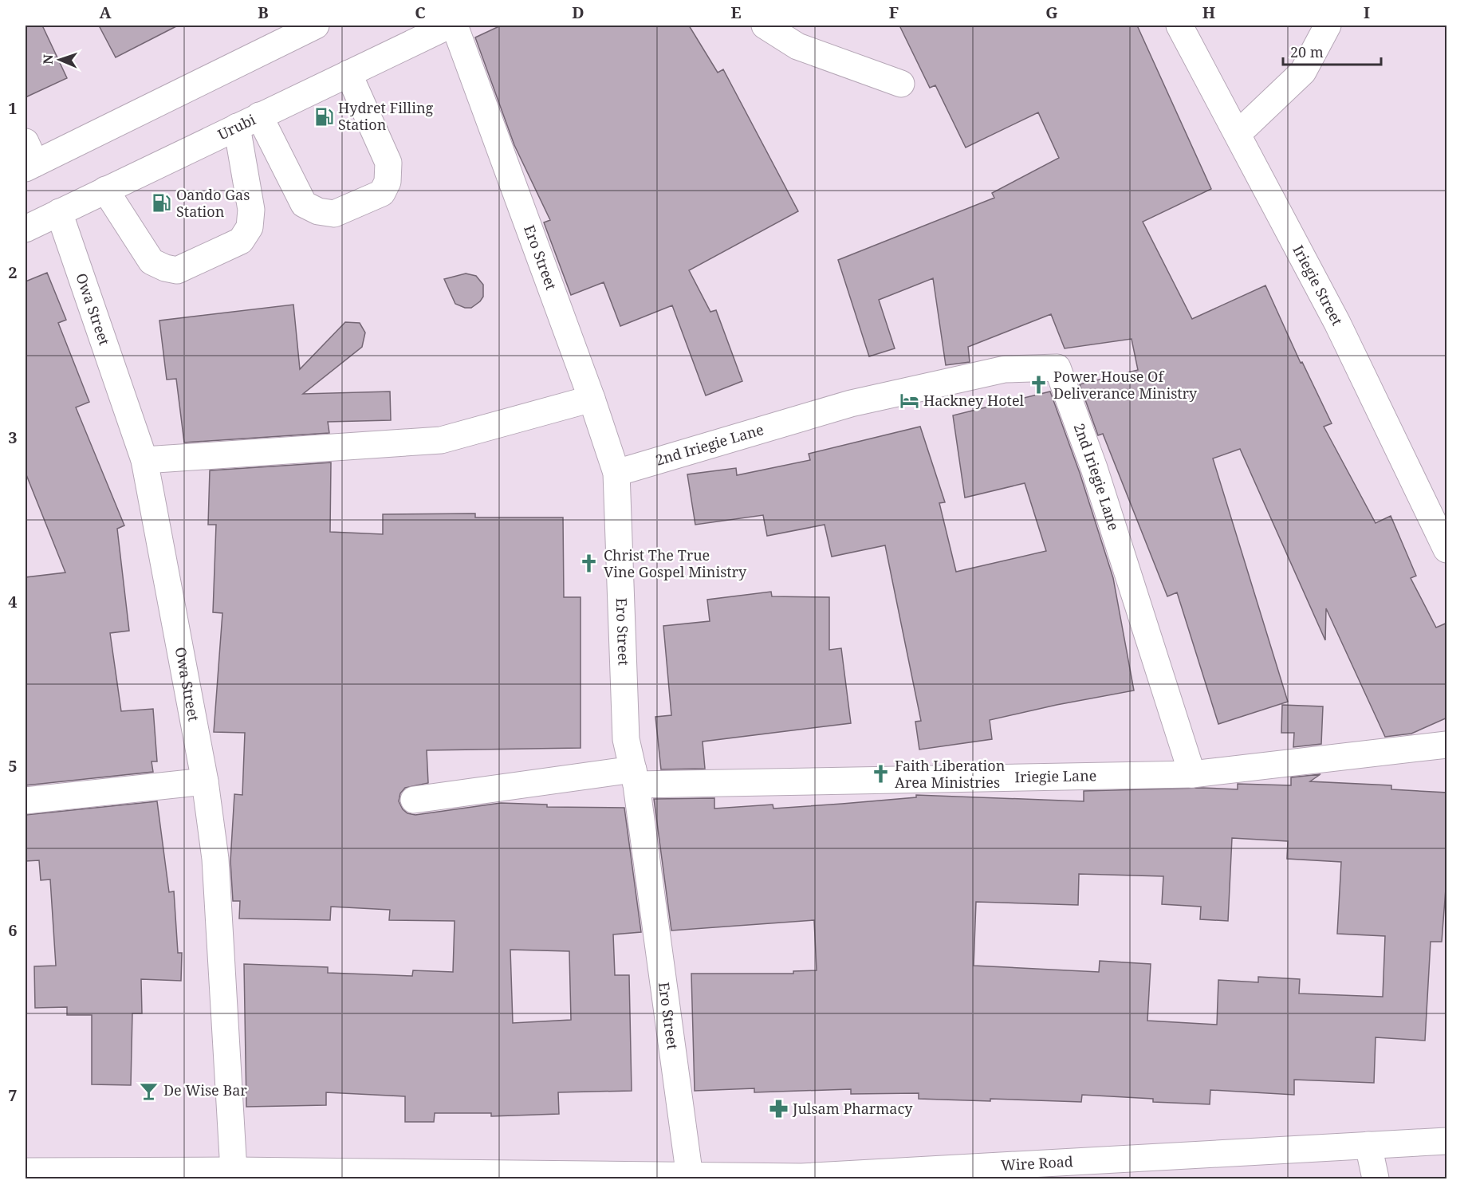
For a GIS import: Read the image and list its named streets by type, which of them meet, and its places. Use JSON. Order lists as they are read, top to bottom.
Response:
{
  "streets": {
    "main road": [
      "Urubi",
      "Ero Street",
      "Iriegie Street",
      "Owa Street",
      "2nd Iriegie Lane",
      "Iriegie Lane",
      "Wire Road"
    ]
  },
  "crossings": [
    ["Urubi", "Owa Street"],
    ["Ero Street", "2nd Iriegie Lane"],
    ["Ero Street", "Iriegie Lane"],
    ["Ero Street", "Wire Road"],
    ["Owa Street", "Wire Road"],
    ["2nd Iriegie Lane", "Iriegie Lane"]
  ],
  "places": {
    "fuel station": ["Hydret Filling Station", "Oando Gas Station"],
    "church": ["Power House Of Deliverance Ministry", "Christ The True Vine Gospel Ministry", "Faith Liberation Area Ministries"],
    "hotel": ["Hackney Hotel"],
    "bar": ["De Wise Bar"],
    "pharmacy": ["Julsam Pharmacy"]
  },
  "scale_bar": "20 m",
  "north": "left",
  "grid": {
    "columns": [
      "A",
      "B",
      "C",
      "D",
      "E",
      "F",
      "G",
      "H",
      "I"
    ],
    "rows": [
      "1",
      "2",
      "3",
      "4",
      "5",
      "6",
      "7"
    ]
  }
}
